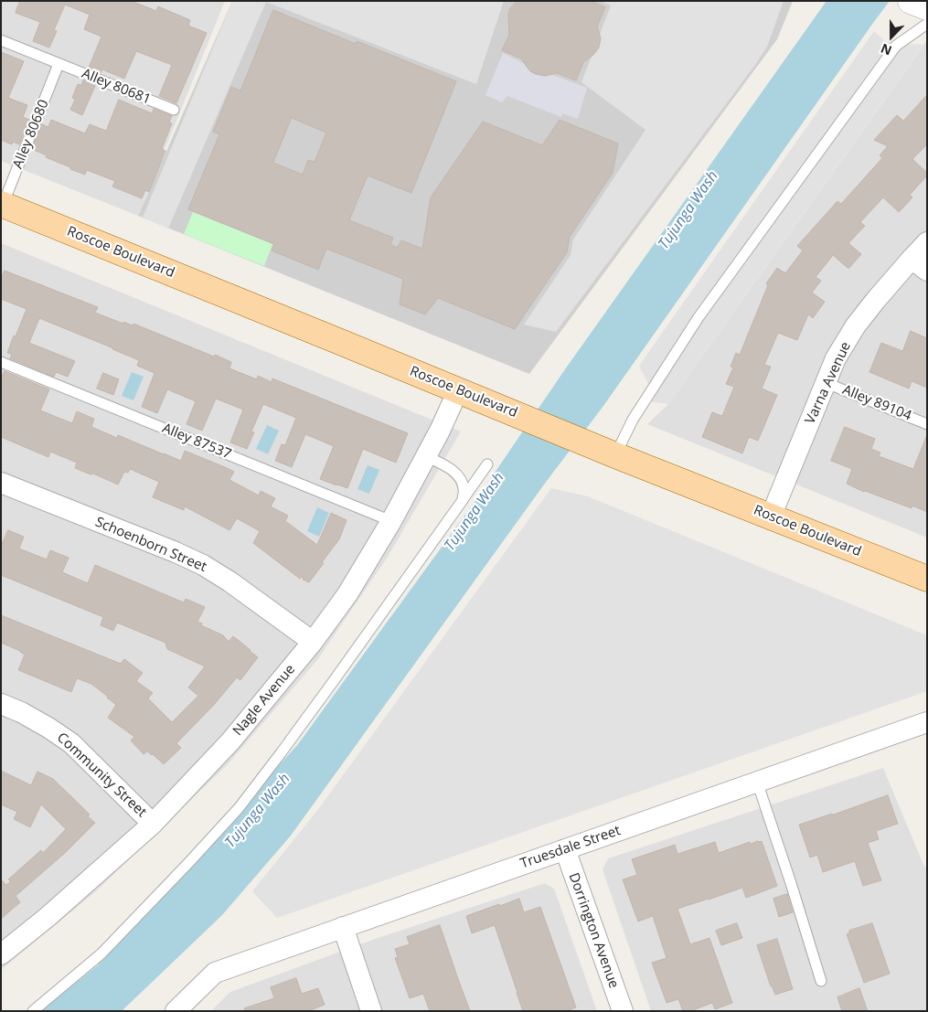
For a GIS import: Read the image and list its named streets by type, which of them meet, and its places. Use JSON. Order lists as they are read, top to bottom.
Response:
{
  "streets": {
    "main road": ["Roscoe Boulevard"],
    "street": [
      "Varna Avenue",
      "Schoenborn Street",
      "Nagle Avenue",
      "Community Street",
      "Truesdale Street",
      "Dorrington Avenue"
    ],
    "lane": [
      "Alley 80681",
      "Alley 80680",
      "Alley 89104",
      "Alley 87537"
    ]
  },
  "crossings": [
    ["Alley 80681", "Alley 80680"],
    ["Alley 80680", "Roscoe Boulevard"],
    ["Roscoe Boulevard", "Varna Avenue"],
    ["Roscoe Boulevard", "Nagle Avenue"],
    ["Varna Avenue", "Alley 89104"],
    ["Alley 87537", "Nagle Avenue"],
    ["Schoenborn Street", "Nagle Avenue"],
    ["Nagle Avenue", "Community Street"],
    ["Truesdale Street", "Dorrington Avenue"]
  ],
  "water": ["Tujunga Wash"],
  "north": "bottom"
}
